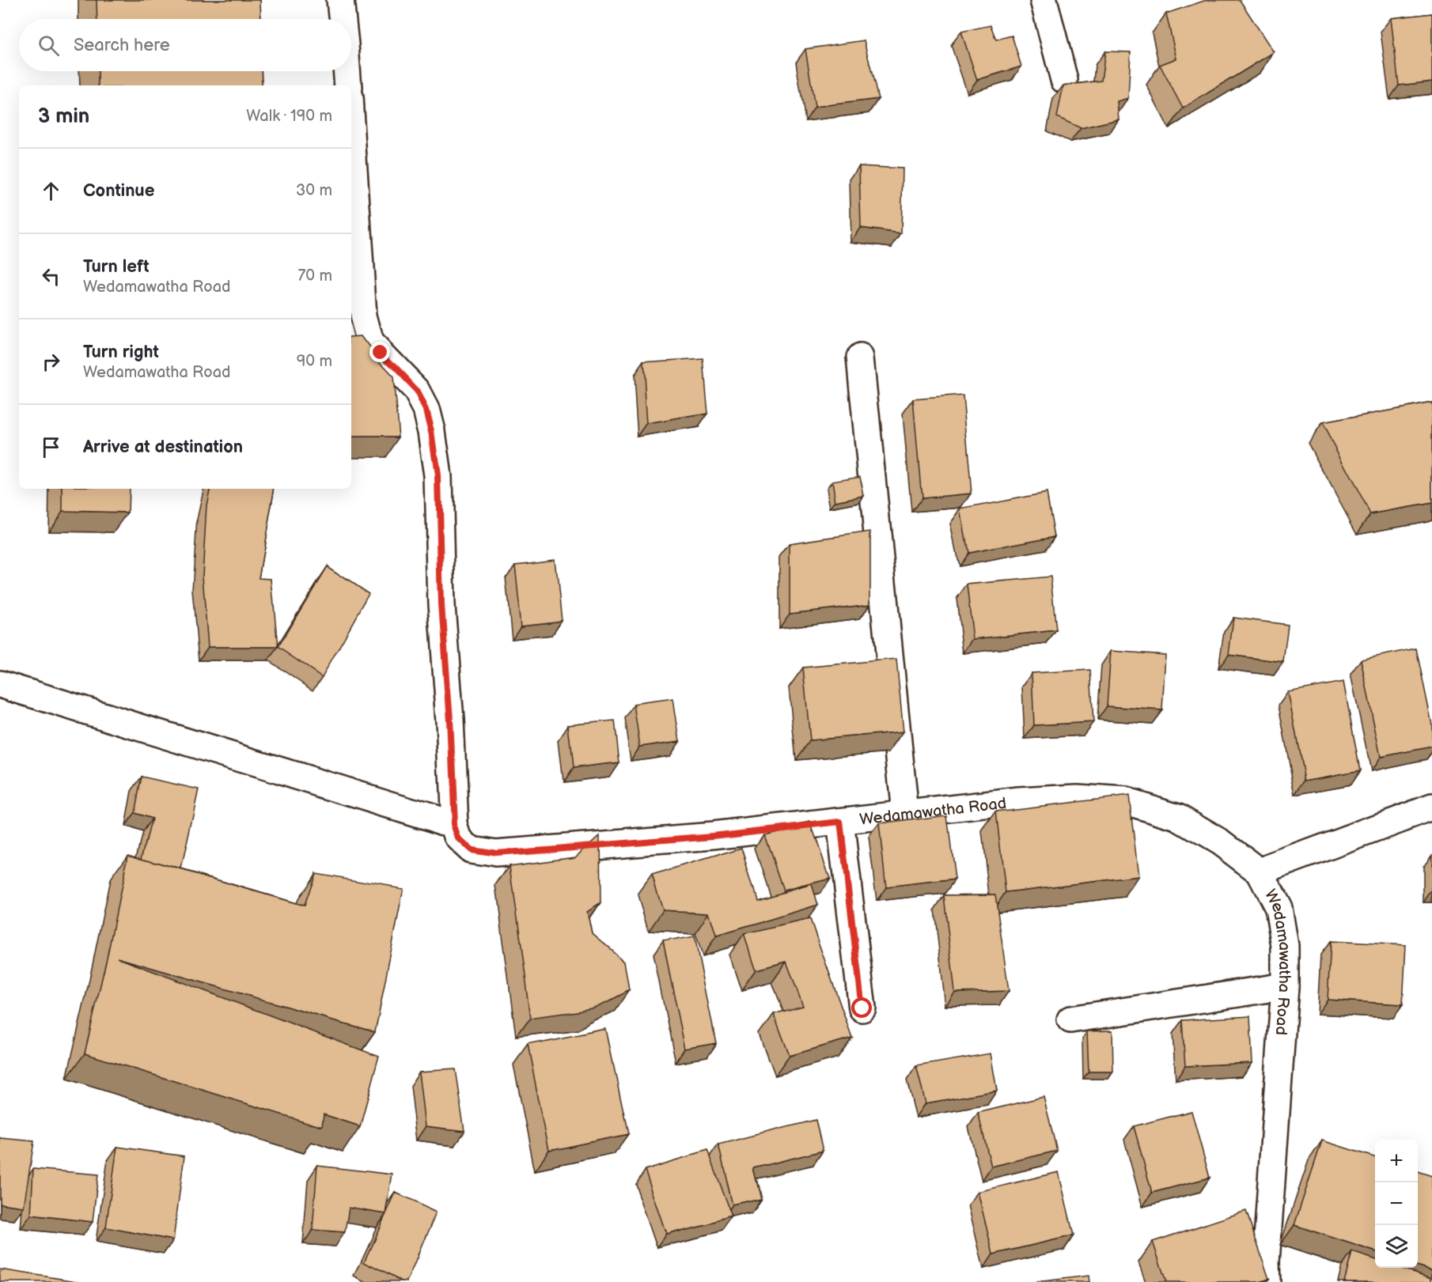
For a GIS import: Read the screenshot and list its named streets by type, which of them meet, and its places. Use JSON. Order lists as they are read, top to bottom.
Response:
{
  "streets": {
    "street": ["Wedamawatha Road"]
  },
  "page": {
    "search": "Search here",
    "heading": ["3 min", "Walk · 190 m"],
    "list": [
      ["Continue", "30 m"],
      ["Turn left", "Wedamawatha Road", "70 m"],
      ["Turn right", "Wedamawatha Road", "90 m"],
      "Arrive at destination"
    ],
    "map_buttons": ["+", "−"]
  }
}
